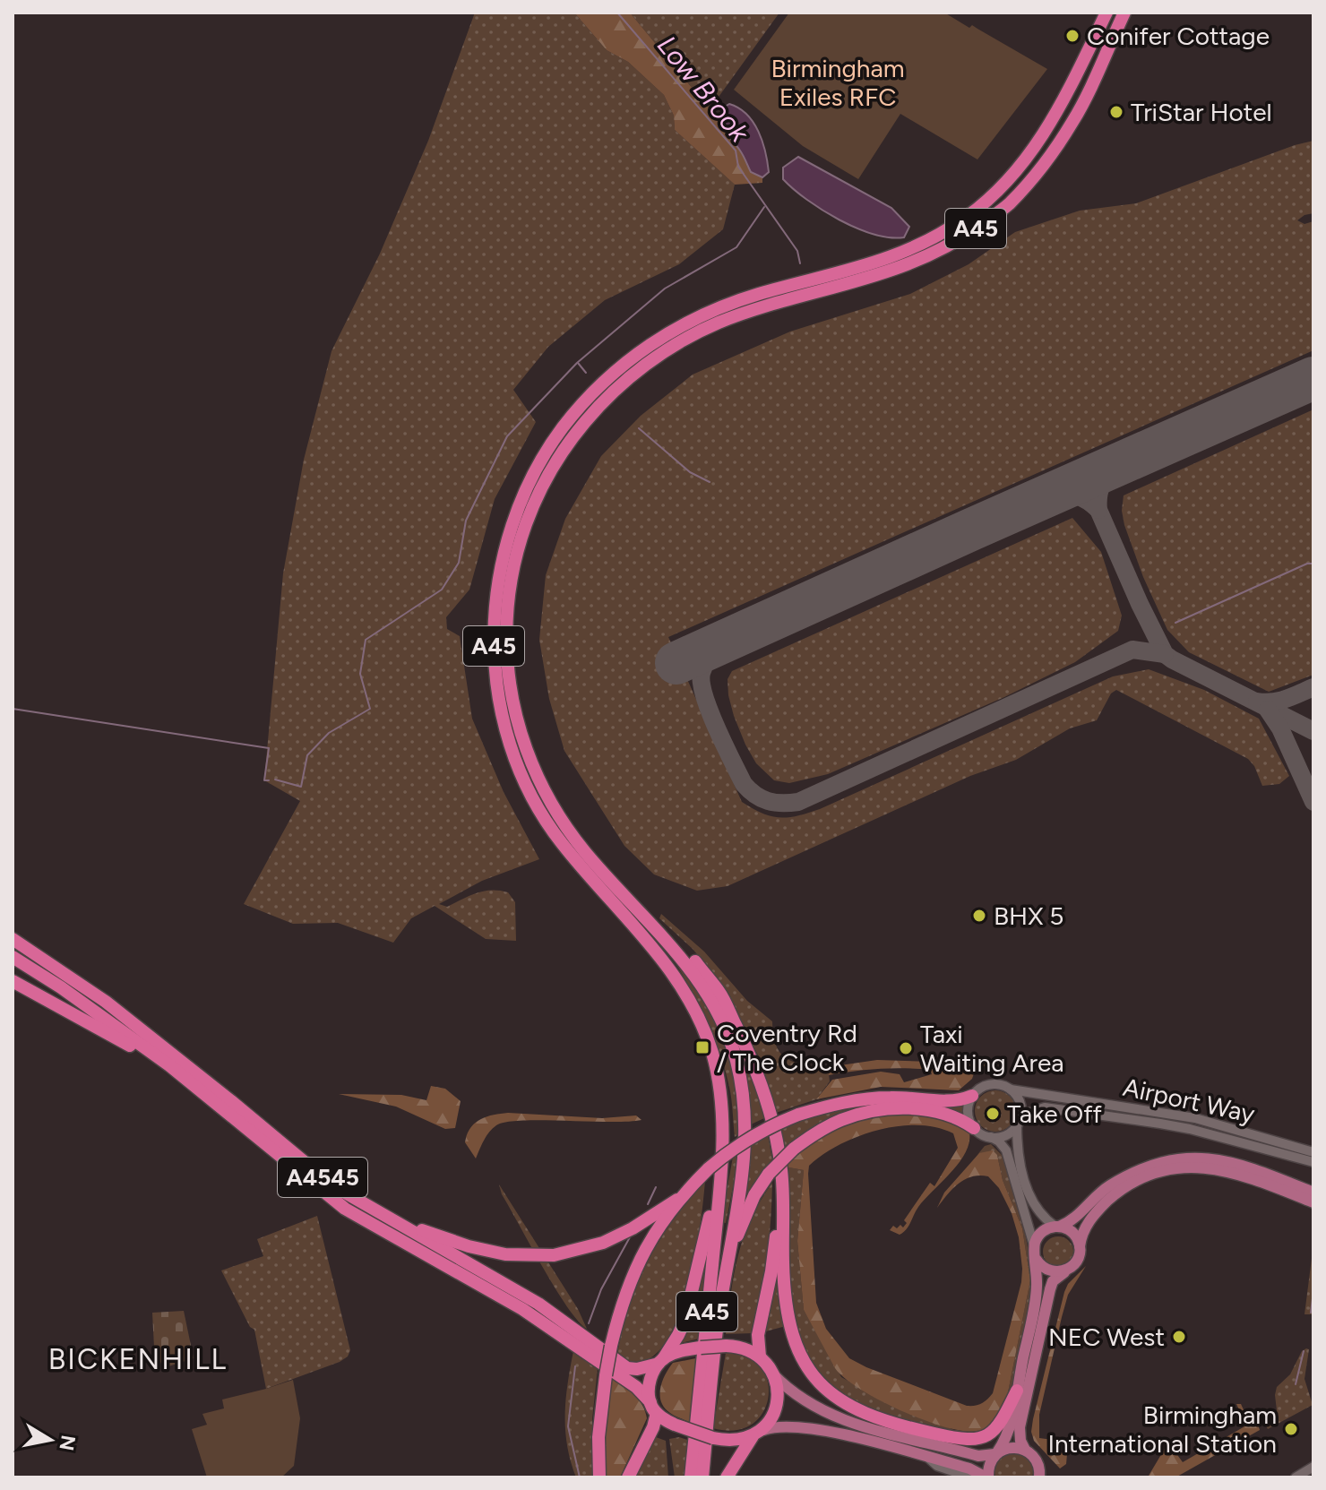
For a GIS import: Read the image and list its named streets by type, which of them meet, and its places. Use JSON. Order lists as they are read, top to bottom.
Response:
{
  "streets": {
    "highway": ["A45", "A4545"],
    "street": ["Airport Way"]
  },
  "districts": ["BICKENHILL"],
  "water": ["Low Brook"],
  "parks": ["Birmingham Exiles RFC"],
  "places": {
    "other": [
      "Conifer Cottage",
      "TriStar Hotel",
      "BHX 5",
      "Taxi Waiting Area",
      "Take Off",
      "NEC West",
      "Birmingham International Station"
    ],
    "transit": ["Coventry Rd / The Clock"]
  },
  "north": "right"
}
